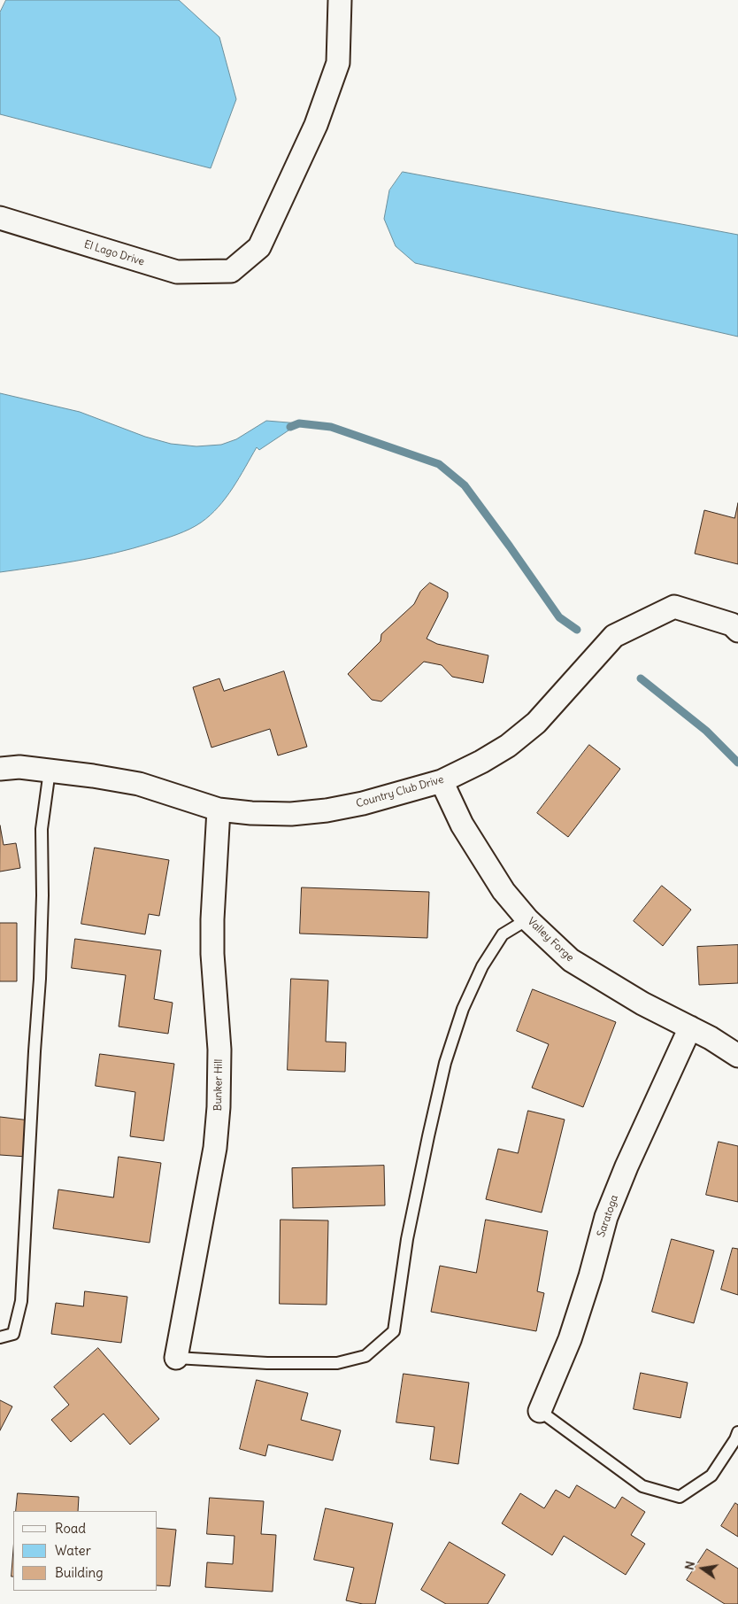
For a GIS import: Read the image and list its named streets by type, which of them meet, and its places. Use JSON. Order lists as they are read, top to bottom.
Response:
{
  "streets": {
    "street": [
      "El Lago Drive",
      "Country Club Drive",
      "Valley Forge",
      "Bunker Hill",
      "Saratoga"
    ]
  },
  "crossings": [
    ["Country Club Drive", "Valley Forge"],
    ["Country Club Drive", "Bunker Hill"],
    ["Valley Forge", "Saratoga"]
  ],
  "legend": ["Road", "Water", "Building"],
  "north": "left"
}
